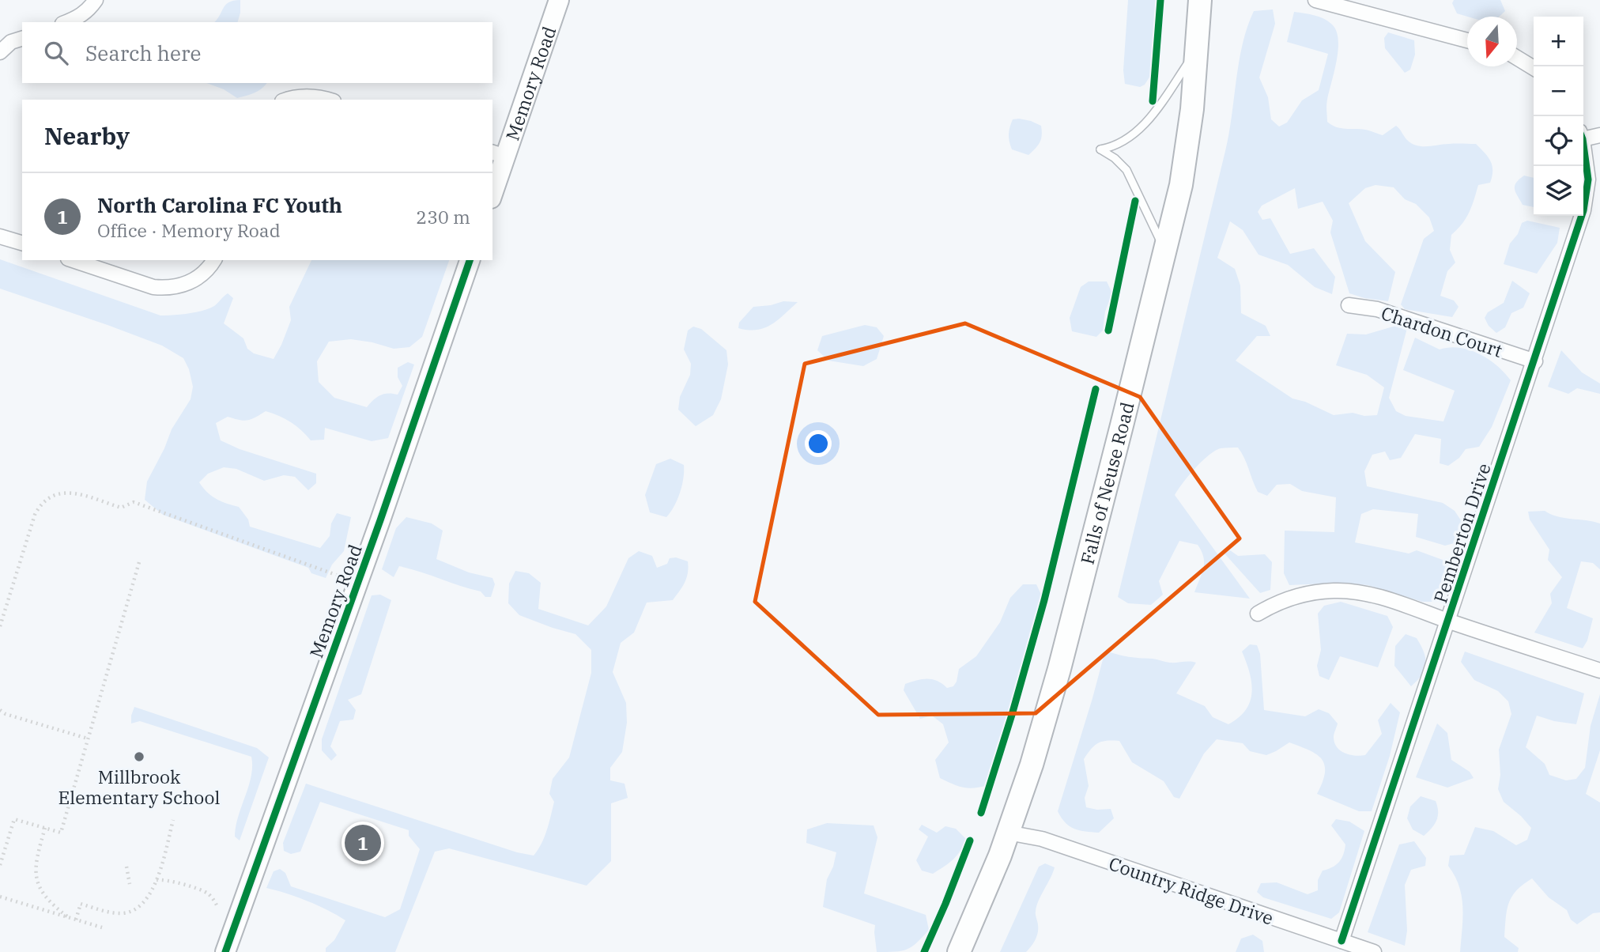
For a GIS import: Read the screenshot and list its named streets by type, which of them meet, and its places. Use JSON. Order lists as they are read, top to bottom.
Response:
{
  "streets": {
    "main road": ["Falls of Neuse Road"],
    "street": [
      "Memory Road",
      "Chardon Court",
      "Pemberton Drive",
      "Country Ridge Drive"
    ]
  },
  "crossings": [
    ["Chardon Court", "Pemberton Drive"],
    ["Falls of Neuse Road", "Country Ridge Drive"],
    ["Pemberton Drive", "Country Ridge Drive"]
  ],
  "places": ["Millbrook Elementary School"],
  "north": "bottom",
  "page": {
    "map_buttons": ["+", "−"],
    "search": "Search here",
    "heading": "Nearby",
    "list": [
      {
        "mark": "1",
        "name": "North Carolina FC Youth",
        "note": "Office · Memory Road",
        "value": "230 m"
      }
    ],
    "pins": "1"
  }
}
